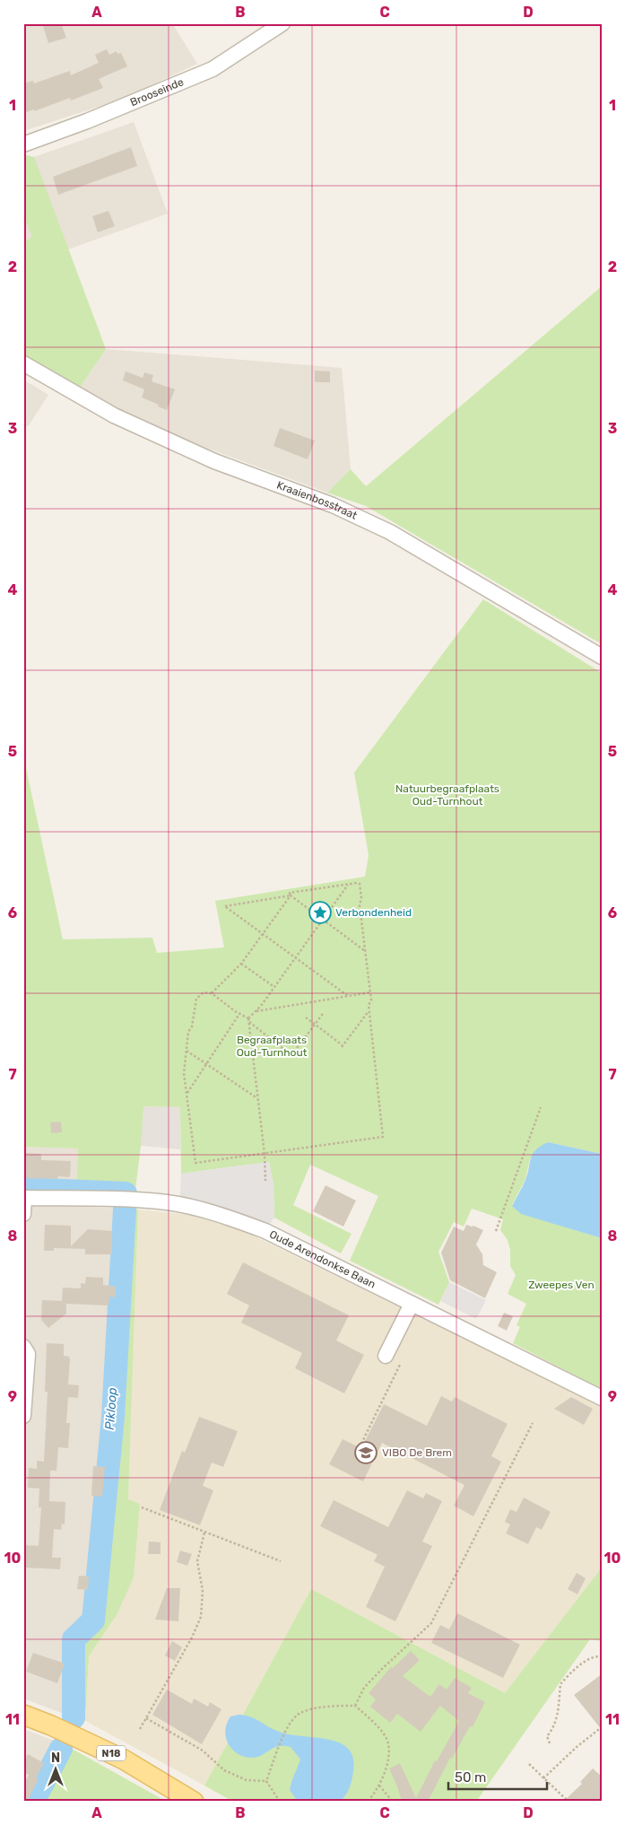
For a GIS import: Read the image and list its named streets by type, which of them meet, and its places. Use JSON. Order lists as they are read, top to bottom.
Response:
{
  "streets": {
    "main road": ["N18"],
    "street": ["Brooseinde", "Kraaienbosstraat", "Oude Arendonkse Baan"]
  },
  "water": ["Pikloop"],
  "parks": ["Natuurbegraafplaats Oud-Turnhout", "Begraafplaats Oud-Turnhout", "Zweepes Ven"],
  "places": {
    "place": ["Verbondenheid"],
    "school or university": ["VIBO De Brem"]
  },
  "scale_bar": "50 m",
  "north": "top",
  "grid": {
    "columns": [
      "A",
      "B",
      "C",
      "D"
    ],
    "rows": [
      "1",
      "2",
      "3",
      "4",
      "5",
      "6",
      "7",
      "8",
      "9",
      "10",
      "11"
    ]
  }
}
